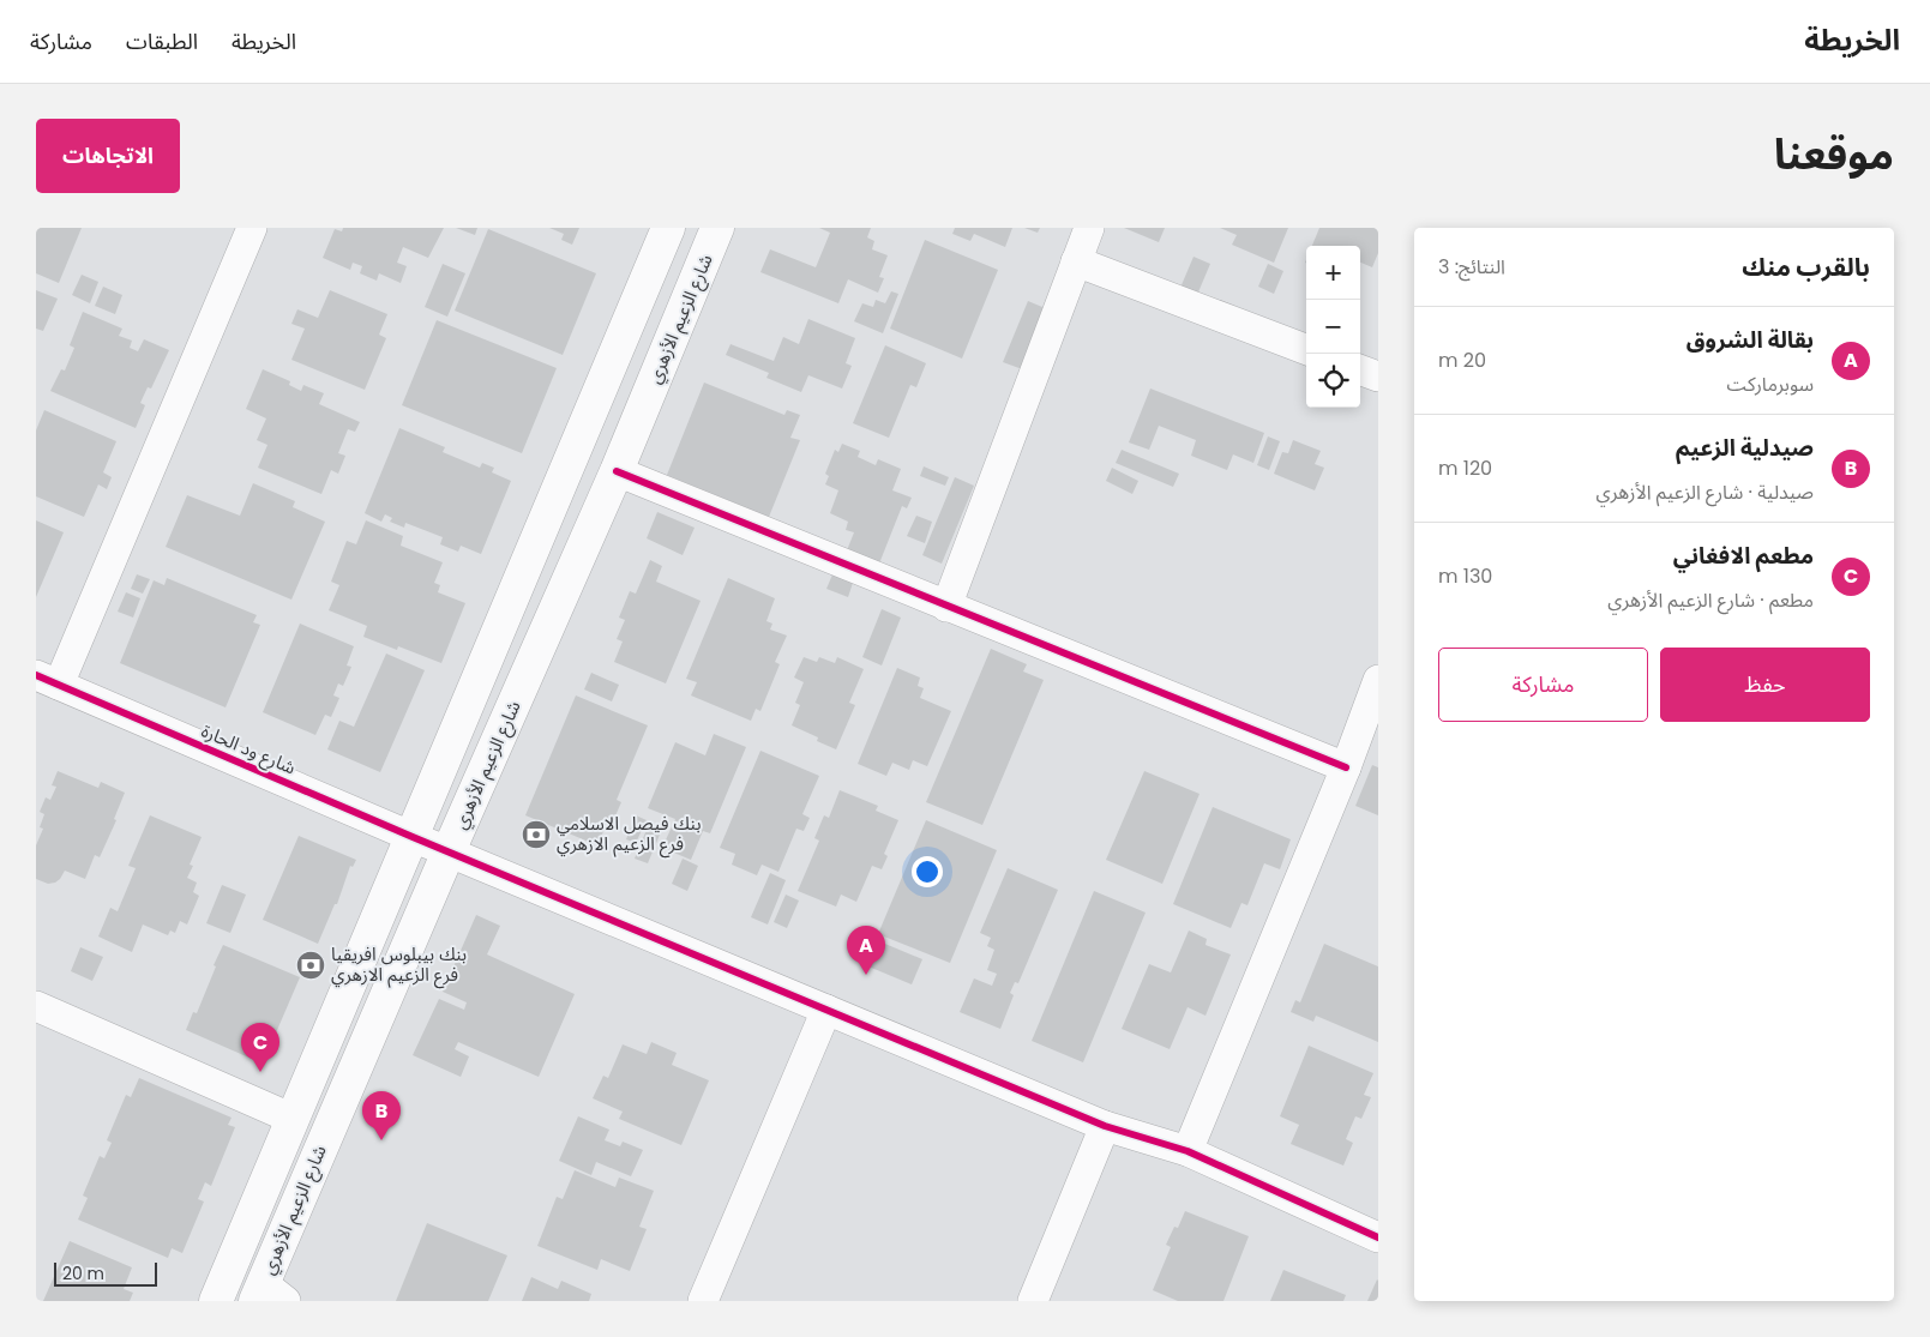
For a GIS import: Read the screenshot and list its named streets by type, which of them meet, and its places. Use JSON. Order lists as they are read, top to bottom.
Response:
{
  "streets": {
    "main road": ["شارع الزعيم الأزهري"],
    "street": ["شارع ود الحارة"]
  },
  "crossings": [
    ["شارع الزعيم الأزهري", "شارع ود الحارة"]
  ],
  "places": {
    "bank": ["بنك فيصل الاسلامي فرع الزعيم الازهري", "بنك بيبلوس افريقيا فرع الزعيم الازهري"]
  },
  "scale_bar": "20 m",
  "page": {
    "header": "الخريطة",
    "nav": ["الخريطة", "الطبقات", "مشاركة"],
    "title": "موقعنا",
    "buttons": [
      "الاتجاهات",
      ["حفظ", "مشاركة"]
    ],
    "heading": ["بالقرب منك", "النتائج: 3"],
    "map_buttons": ["+", "−"],
    "list": [
      {
        "mark": "A",
        "name": "بقالة الشروق",
        "note": "سوبرماركت",
        "value": "20 m"
      },
      {
        "mark": "B",
        "name": "صيدلية الزعيم",
        "note": "صيدلية · شارع الزعيم الأزهري",
        "value": "120 m"
      },
      {
        "mark": "C",
        "name": "مطعم الافغاني",
        "note": "مطعم · شارع الزعيم الأزهري",
        "value": "130 m"
      }
    ],
    "pins": ["A", "C", "B"],
    "scale": "20 m"
  }
}
